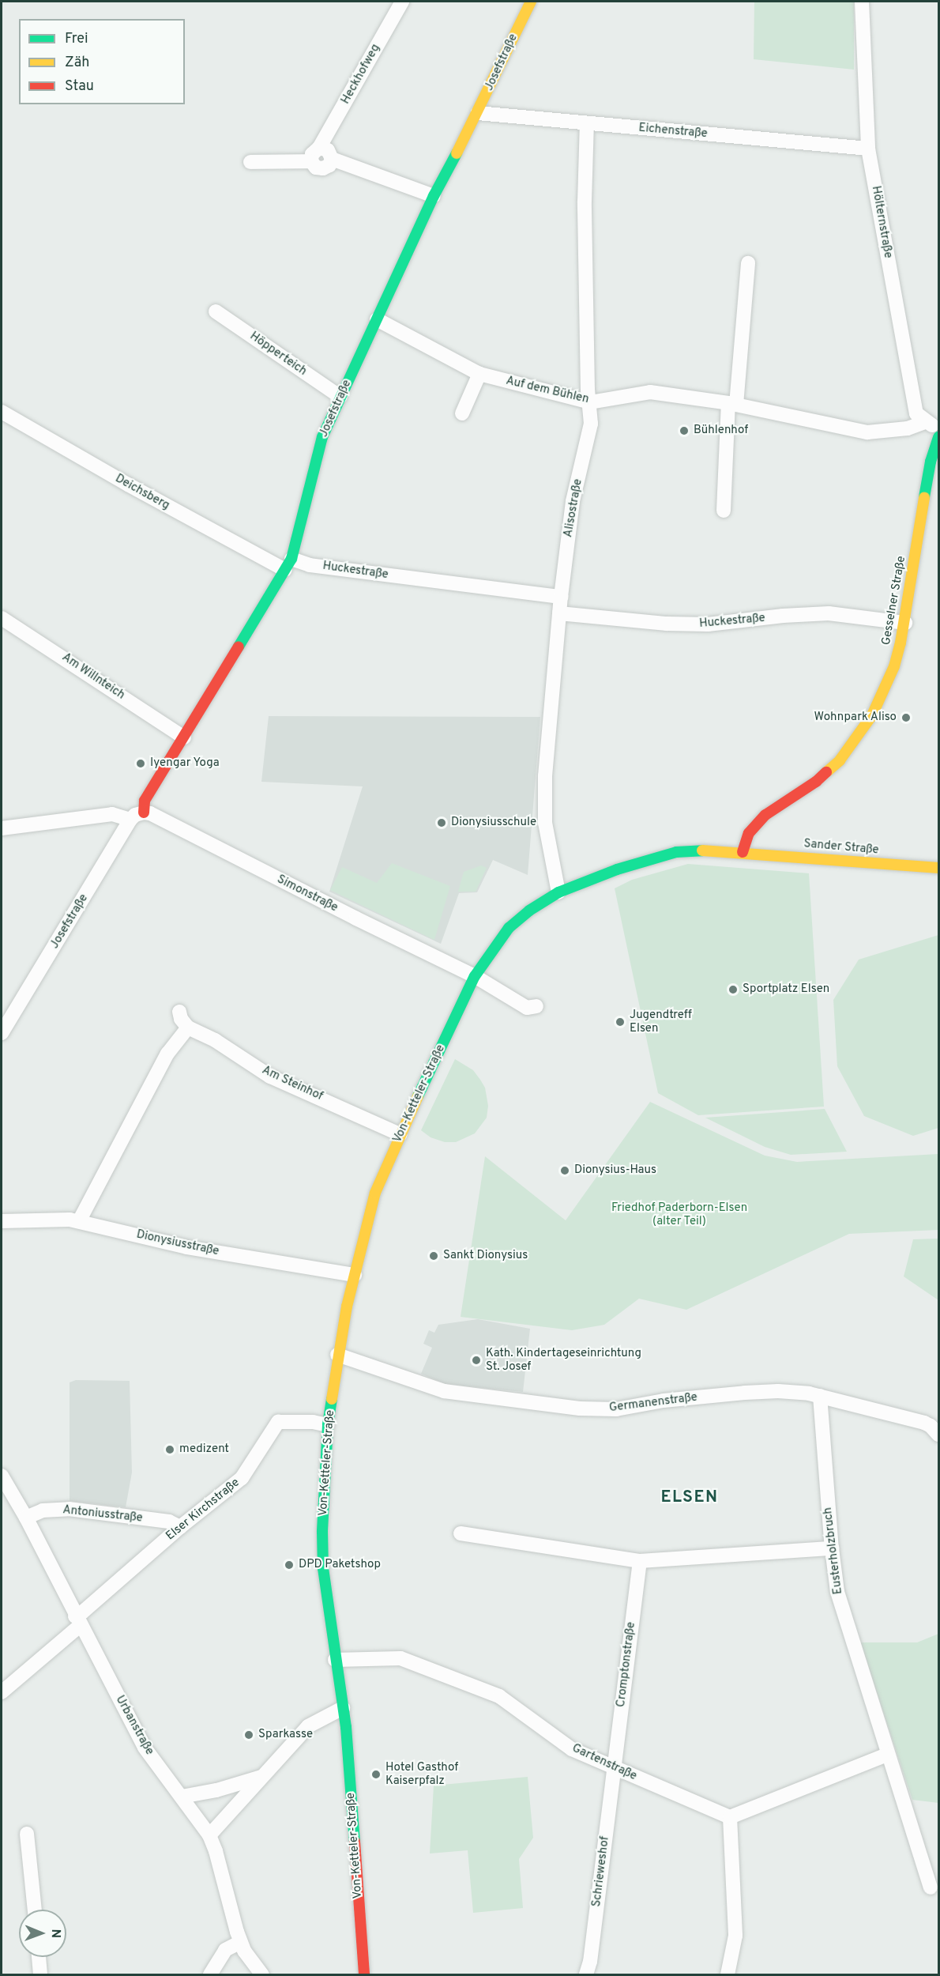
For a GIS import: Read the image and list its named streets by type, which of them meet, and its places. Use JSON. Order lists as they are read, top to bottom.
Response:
{
  "streets": {
    "street": [
      "Josefstraße",
      "Heckhofweg",
      "Eichenstraße",
      "Hölternstraße",
      "Höpperteich",
      "Auf dem Bühlen",
      "Deichsberg",
      "Alisostraße",
      "Huckestraße",
      "Gesselner Straße",
      "Am Willnteich",
      "Sander Straße",
      "Simonstraße",
      "Am Steinhof",
      "Von-Ketteler-Straße",
      "Dionysiusstraße",
      "Germanenstraße",
      "Elser Kirchstraße",
      "Antoniusstraße",
      "Eusterholzbruch",
      "Cromptonstraße",
      "Urbanstraße",
      "Gartenstraße",
      "Schrieweshof"
    ]
  },
  "crossings": [
    ["Josefstraße", "Eichenstraße"],
    ["Josefstraße", "Höpperteich"],
    ["Josefstraße", "Auf dem Bühlen"],
    ["Josefstraße", "Deichsberg"],
    ["Josefstraße", "Huckestraße"],
    ["Josefstraße", "Am Willnteich"],
    ["Josefstraße", "Simonstraße"],
    ["Eichenstraße", "Hölternstraße"],
    ["Eichenstraße", "Alisostraße"],
    ["Hölternstraße", "Auf dem Bühlen"],
    ["Auf dem Bühlen", "Alisostraße"],
    ["Deichsberg", "Huckestraße"],
    ["Alisostraße", "Huckestraße"],
    ["Alisostraße", "Von-Ketteler-Straße"],
    ["Huckestraße", "Gesselner Straße"],
    ["Gesselner Straße", "Sander Straße"],
    ["Gesselner Straße", "Von-Ketteler-Straße"],
    ["Sander Straße", "Von-Ketteler-Straße"],
    ["Simonstraße", "Von-Ketteler-Straße"],
    ["Am Steinhof", "Von-Ketteler-Straße"],
    ["Von-Ketteler-Straße", "Dionysiusstraße"],
    ["Von-Ketteler-Straße", "Germanenstraße"],
    ["Von-Ketteler-Straße", "Elser Kirchstraße"],
    ["Von-Ketteler-Straße", "Gartenstraße"],
    ["Germanenstraße", "Eusterholzbruch"],
    ["Elser Kirchstraße", "Antoniusstraße"],
    ["Elser Kirchstraße", "Urbanstraße"],
    ["Antoniusstraße", "Urbanstraße"],
    ["Cromptonstraße", "Gartenstraße"],
    ["Cromptonstraße", "Schrieweshof"],
    ["Gartenstraße", "Schrieweshof"]
  ],
  "districts": ["ELSEN"],
  "parks": ["Friedhof Paderborn-Elsen (alter Teil)"],
  "places": [
    "Bühlenhof",
    "Wohnpark Aliso",
    "Iyengar Yoga",
    "Dionysiusschule",
    "Sportplatz Elsen",
    "Jugendtreff Elsen",
    "Dionysius-Haus",
    "Sankt Dionysius",
    "Kath. Kindertageseinrichtung St. Josef",
    "medizent",
    "DPD Paketshop",
    "Sparkasse",
    "Hotel Gasthof Kaiserpfalz"
  ],
  "legend": ["Frei", "Zäh", "Stau"],
  "north": "right"
}
